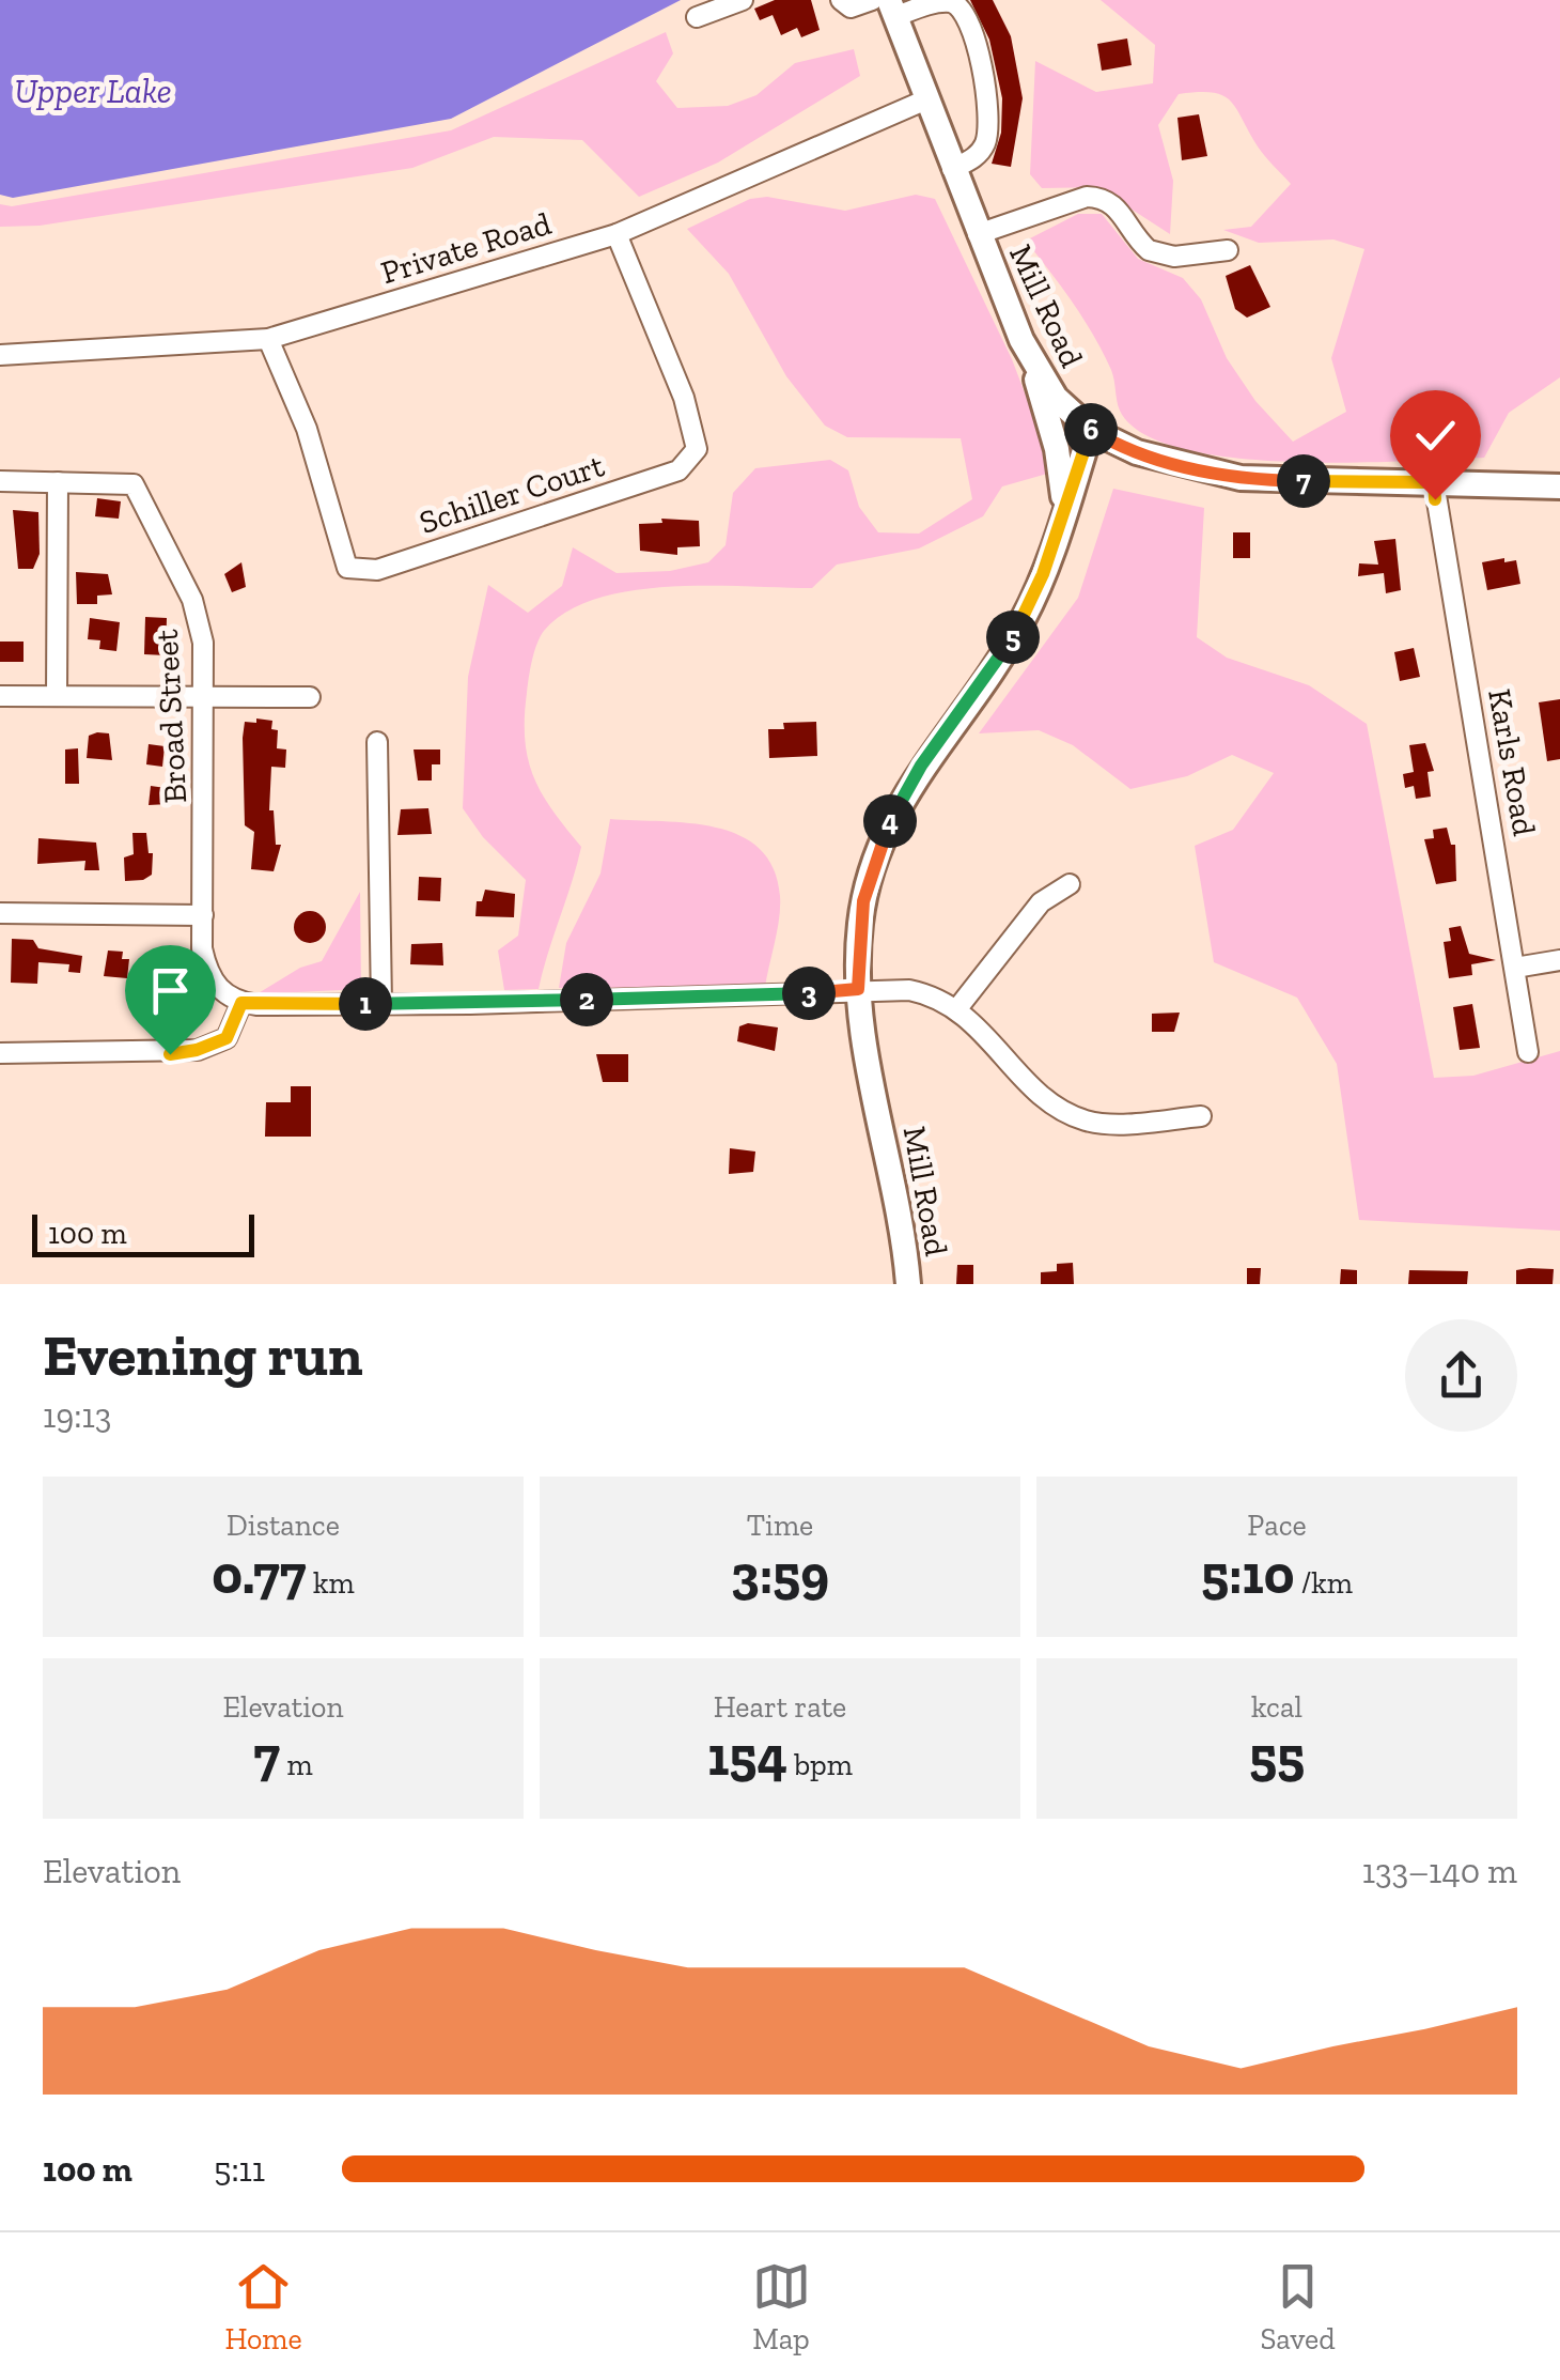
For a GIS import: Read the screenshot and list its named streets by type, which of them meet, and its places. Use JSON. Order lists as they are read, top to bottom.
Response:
{
  "streets": {
    "main road": ["Mill Road"],
    "street": [
      "Private Road",
      "Schiller Court",
      "Broad Street",
      "Karls Road"
    ]
  },
  "crossings": [
    ["Private Road", "Mill Road"],
    ["Private Road", "Schiller Court"]
  ],
  "water": ["Upper Lake"],
  "scale_bar": "100 m",
  "page": {
    "pins": [
      "6",
      "7",
      "5",
      "4",
      "3",
      "2",
      "1"
    ],
    "scale": "100 m",
    "heading": ["Evening run", "19:13"],
    "stats": [
      ["Distance", "0.77 km"],
      ["Time", "3:59"],
      ["Pace", "5:10 /km"],
      ["Elevation", "7 m"],
      ["Heart rate", "154 bpm"],
      ["kcal", "55"]
    ],
    "chart": ["Elevation", "133–140 m"],
    "list": [
      {
        "name": "100 m",
        "note": "5:11"
      }
    ],
    "tabs": ["Home", "Map", "Saved"]
  }
}
